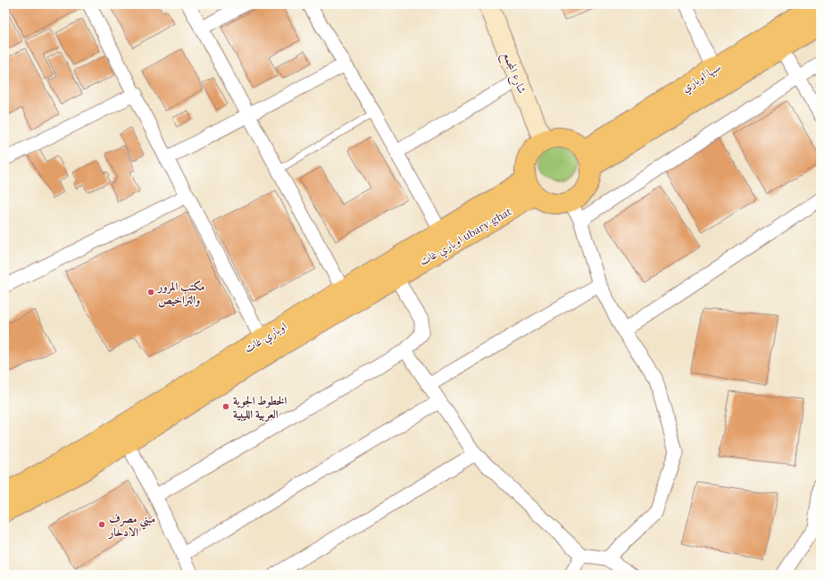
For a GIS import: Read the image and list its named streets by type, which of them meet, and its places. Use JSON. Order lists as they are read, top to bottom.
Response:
{
  "streets": {
    "highway": ["سبها-اوباري", "اوباري-غات ubary-ghat", "اوباري-غات"],
    "street": ["شارع المجمع"]
  },
  "crossings": [
    ["شارع المجمع", "سبها-اوباري"],
    ["شارع المجمع", "اوباري-غات ubary-ghat"],
    ["شارع المجمع", "اوباري-غات"],
    ["سبها-اوباري", "اوباري-غات ubary-ghat"],
    ["سبها-اوباري", "اوباري-غات"],
    ["اوباري-غات ubary-ghat", "اوباري-غات"]
  ],
  "places": ["مكتب المرور والتراخيص", "الخطوط الجوية العربية الليبية", "مبني مصرف الادخار"]
}
